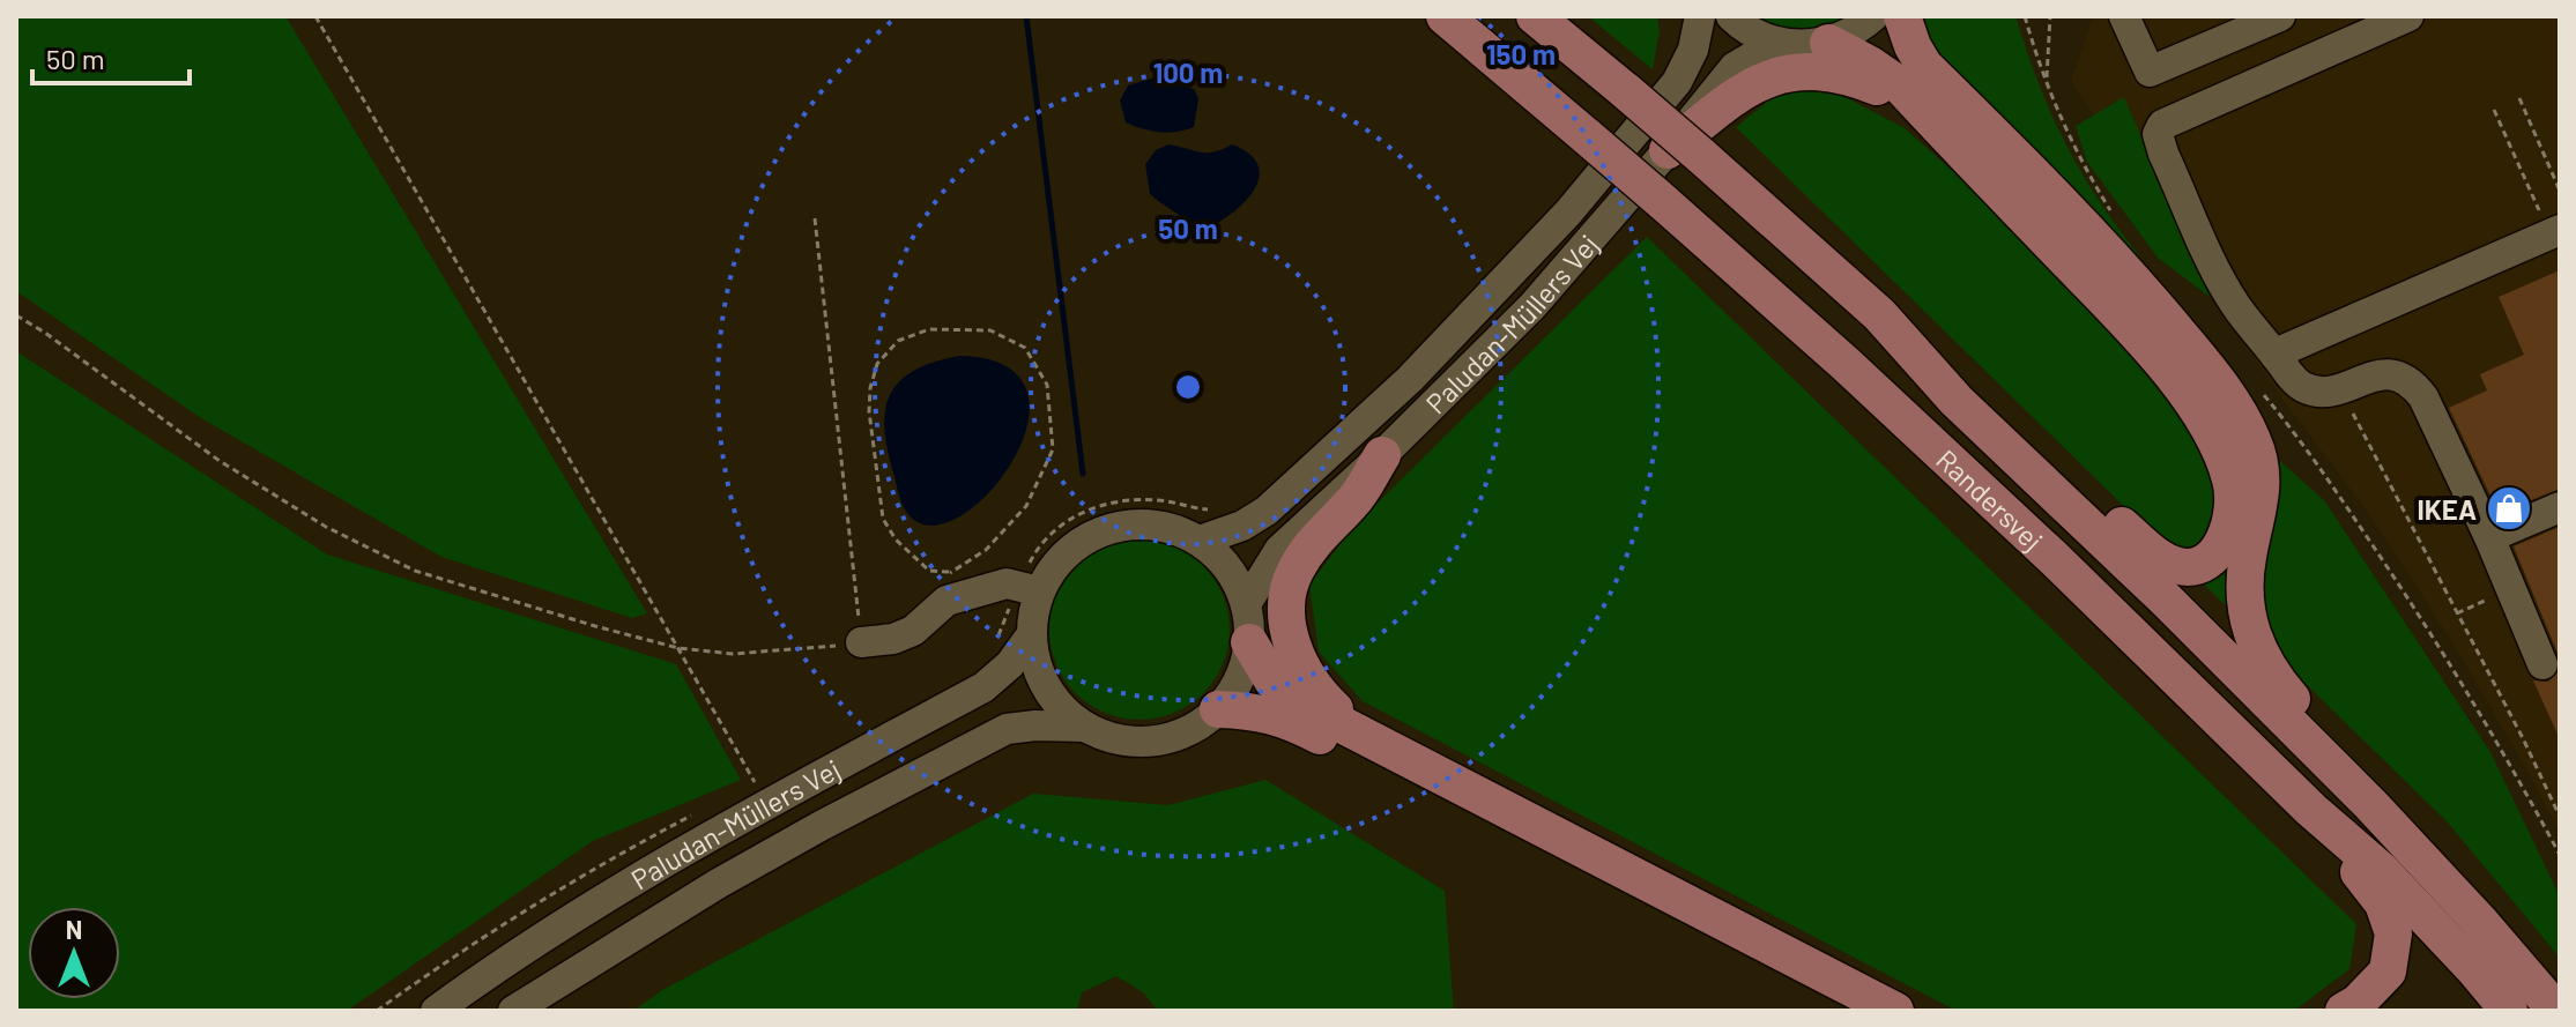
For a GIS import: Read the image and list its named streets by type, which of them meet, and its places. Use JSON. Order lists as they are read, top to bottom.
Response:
{
  "streets": {
    "main road": ["Randersvej"],
    "street": ["Paludan-Müllers Vej"]
  },
  "crossings": [
    ["Paludan-Müllers Vej", "Randersvej"]
  ],
  "places": {
    "shop": ["IKEA"]
  },
  "scale_bar": "50 m",
  "north": "top",
  "rings": ["150 m", "100 m", "50 m"]
}
